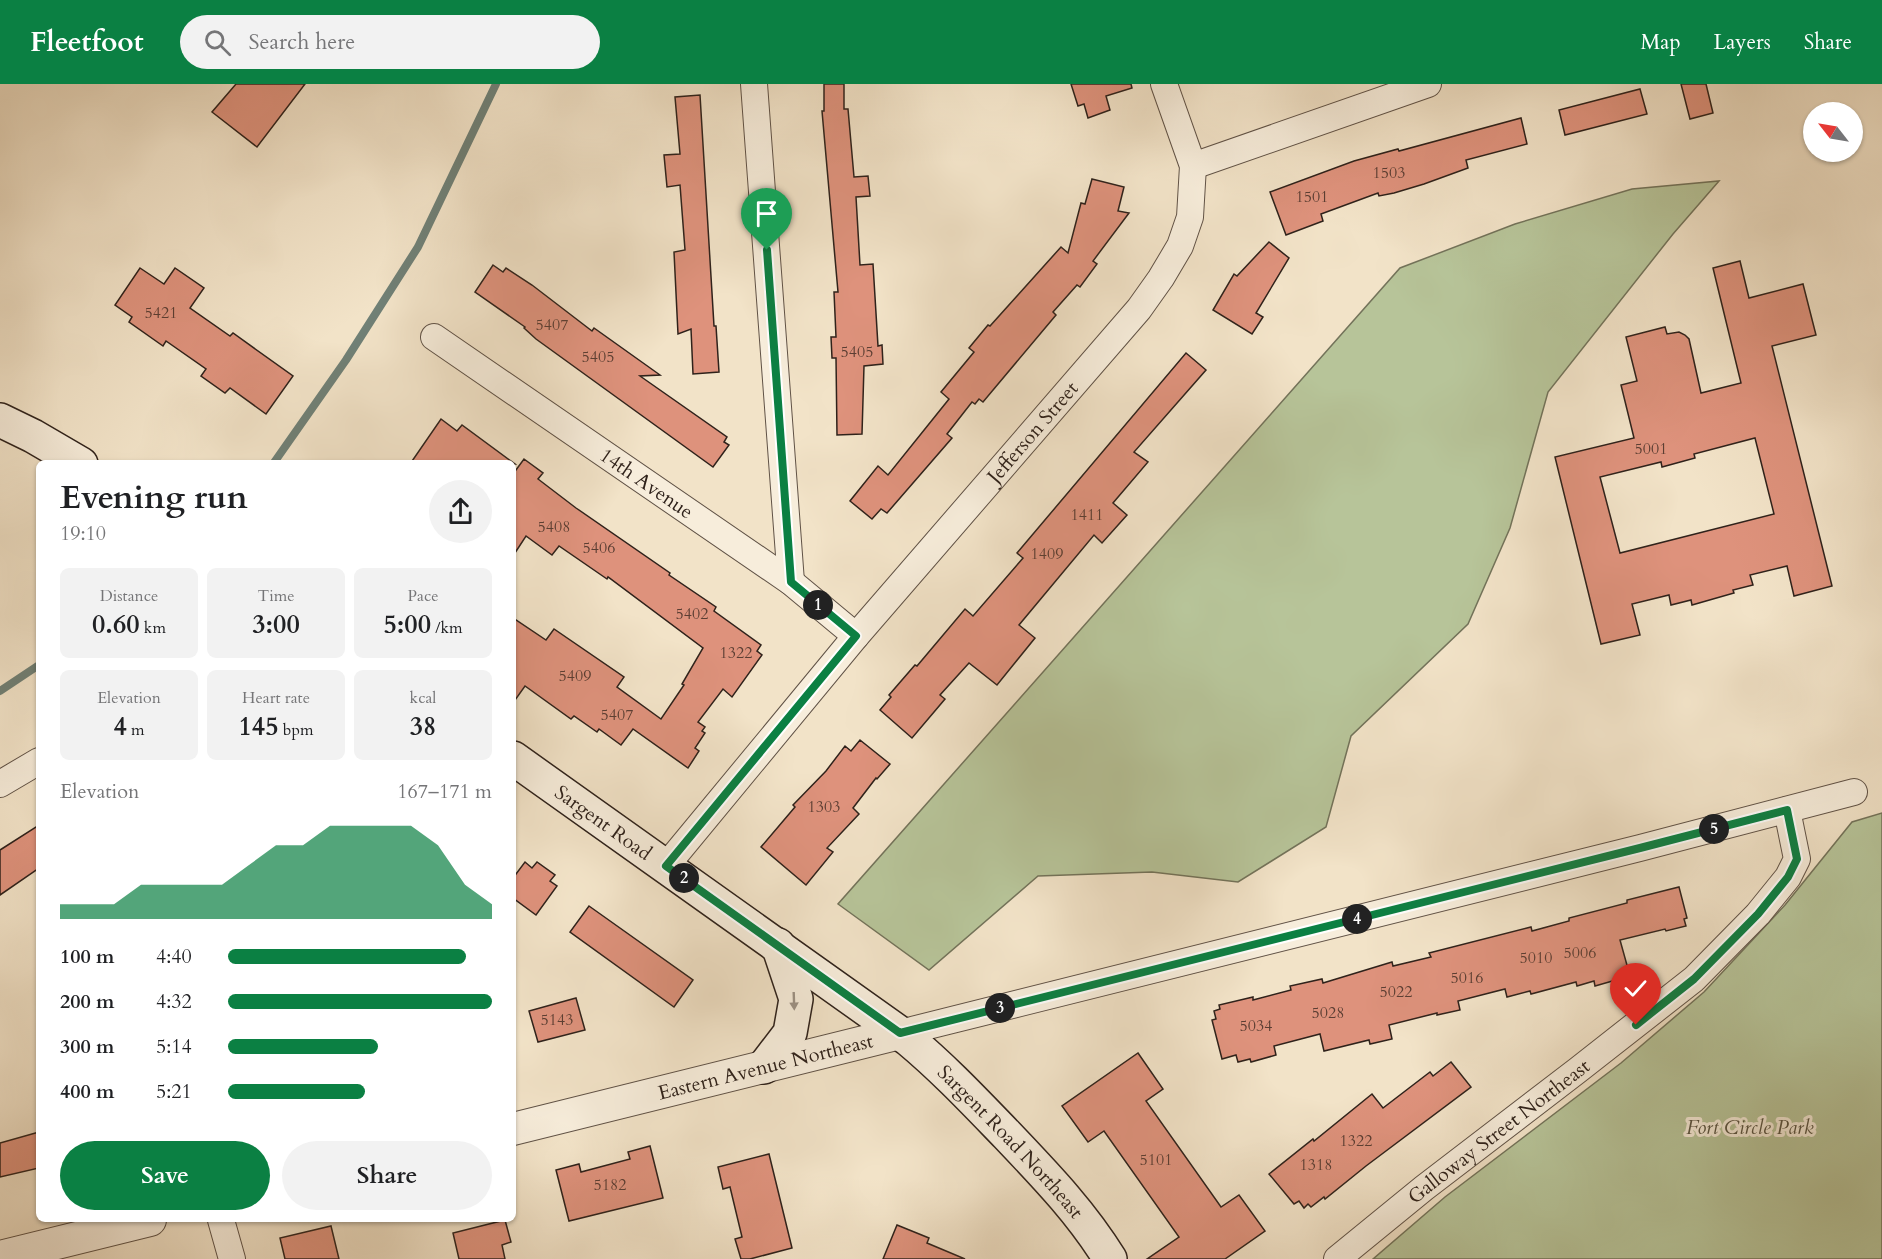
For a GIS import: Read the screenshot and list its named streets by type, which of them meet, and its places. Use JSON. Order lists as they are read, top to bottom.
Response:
{
  "streets": {
    "main road": ["Sargent Road", "Sargent Road Northeast"],
    "street": [
      "Jefferson Street",
      "14th Avenue",
      "Eastern Avenue Northeast",
      "Galloway Street Northeast"
    ]
  },
  "crossings": [
    ["Jefferson Street", "14th Avenue"],
    ["Jefferson Street", "Sargent Road"],
    ["Sargent Road", "Eastern Avenue Northeast"],
    ["Sargent Road", "Sargent Road Northeast"],
    ["Eastern Avenue Northeast", "Galloway Street Northeast"],
    ["Eastern Avenue Northeast", "Sargent Road Northeast"]
  ],
  "parks": ["Fort Circle Park"],
  "house_numbers": [
    "1503",
    "1501",
    "5421",
    "5407",
    "5405",
    "5405",
    "5001",
    "1411",
    "5408",
    "5406",
    "1409",
    "5402",
    "1322",
    "5409",
    "5407",
    "1303",
    "5006",
    "5010",
    "5016",
    "5022",
    "5028",
    "5143",
    "5034",
    "1322",
    "5101",
    "1318",
    "5182"
  ],
  "north": "top left",
  "page": {
    "header": "Fleetfoot",
    "search": "Search here",
    "nav": ["Map", "Layers", "Share"],
    "heading": ["Evening run", "19:10"],
    "stats": [
      ["Distance", "0.60 km"],
      ["Time", "3:00"],
      ["Pace", "5:00 /km"],
      ["Elevation", "4 m"],
      ["Heart rate", "145 bpm"],
      ["kcal", "38"]
    ],
    "pins": [
      "1",
      "5",
      "2",
      "4",
      "3"
    ],
    "chart": ["Elevation", "167–171 m"],
    "list": [
      {
        "name": "100 m",
        "note": "4:40"
      },
      {
        "name": "200 m",
        "note": "4:32"
      },
      {
        "name": "300 m",
        "note": "5:14"
      },
      {
        "name": "400 m",
        "note": "5:21"
      }
    ],
    "buttons": ["Save", "Share"]
  }
}
